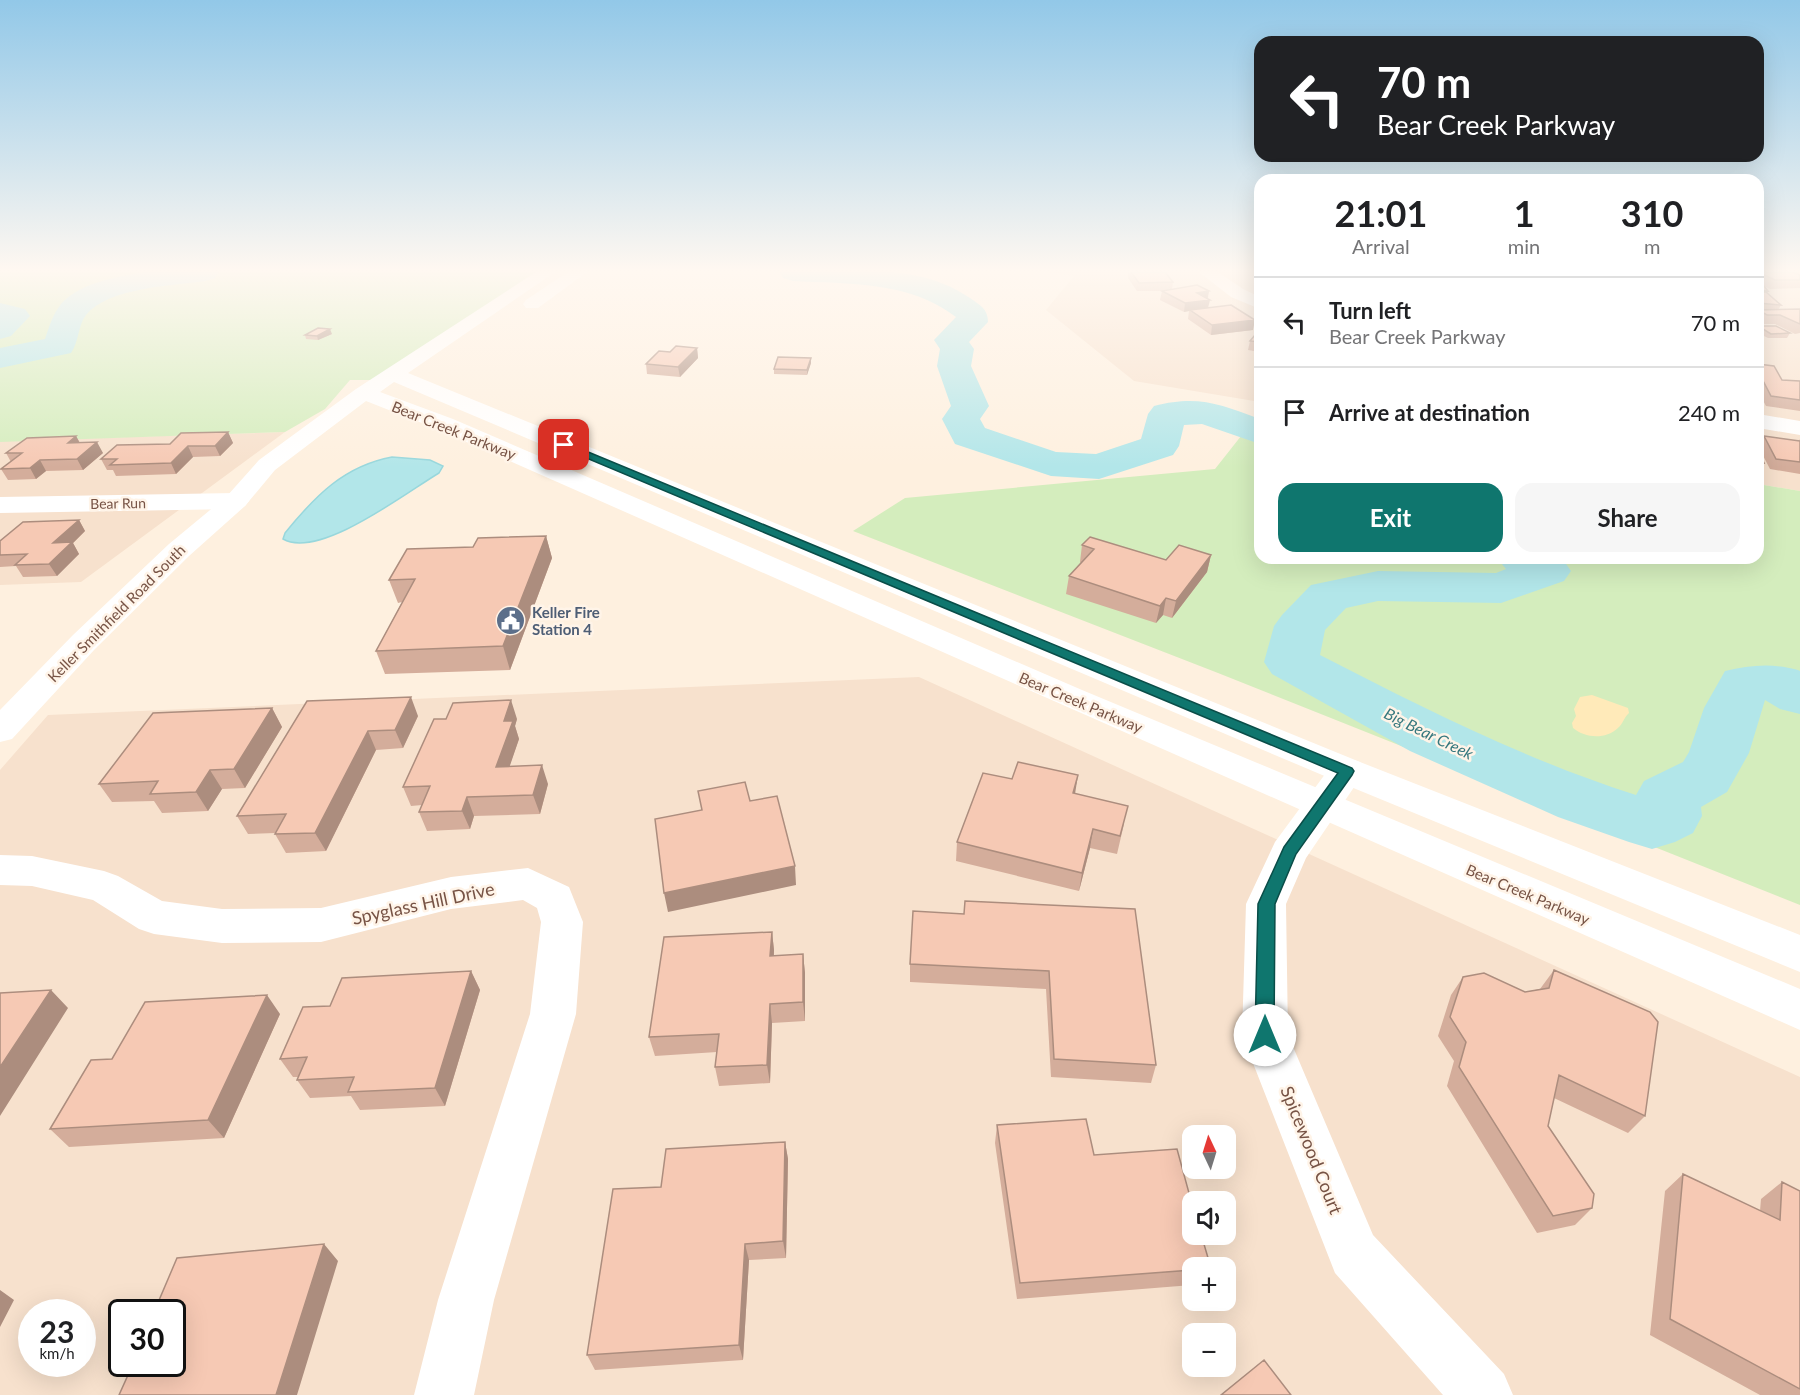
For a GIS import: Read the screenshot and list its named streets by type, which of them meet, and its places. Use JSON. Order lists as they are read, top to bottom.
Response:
{
  "streets": {
    "main road": [
      "Bear Creek Parkway",
      "Bear Run",
      "Keller Smithfield Road South",
      "Spyglass Hill Drive",
      "Spicewood Court"
    ]
  },
  "crossings": [
    ["Bear Creek Parkway", "Keller Smithfield Road South"],
    ["Bear Creek Parkway", "Spicewood Court"],
    ["Bear Run", "Keller Smithfield Road South"]
  ],
  "water": ["Big Bear Creek"],
  "places": {
    "public building": ["Keller Fire Station 4"]
  },
  "north": "top",
  "page": {
    "turn": ["70 m", "Bear Creek Parkway"],
    "eta": [
      "21:01",
      "Arrival",
      "1",
      "min",
      "310",
      "m"
    ],
    "list": [
      {
        "name": "Turn left",
        "note": "Bear Creek Parkway",
        "value": "70 m"
      },
      {
        "name": "Arrive at destination",
        "value": "240 m"
      }
    ],
    "buttons": ["Exit", "Share"],
    "map_buttons": ["+", "−"],
    "speed": "23 km/h",
    "limit": "30"
  }
}
